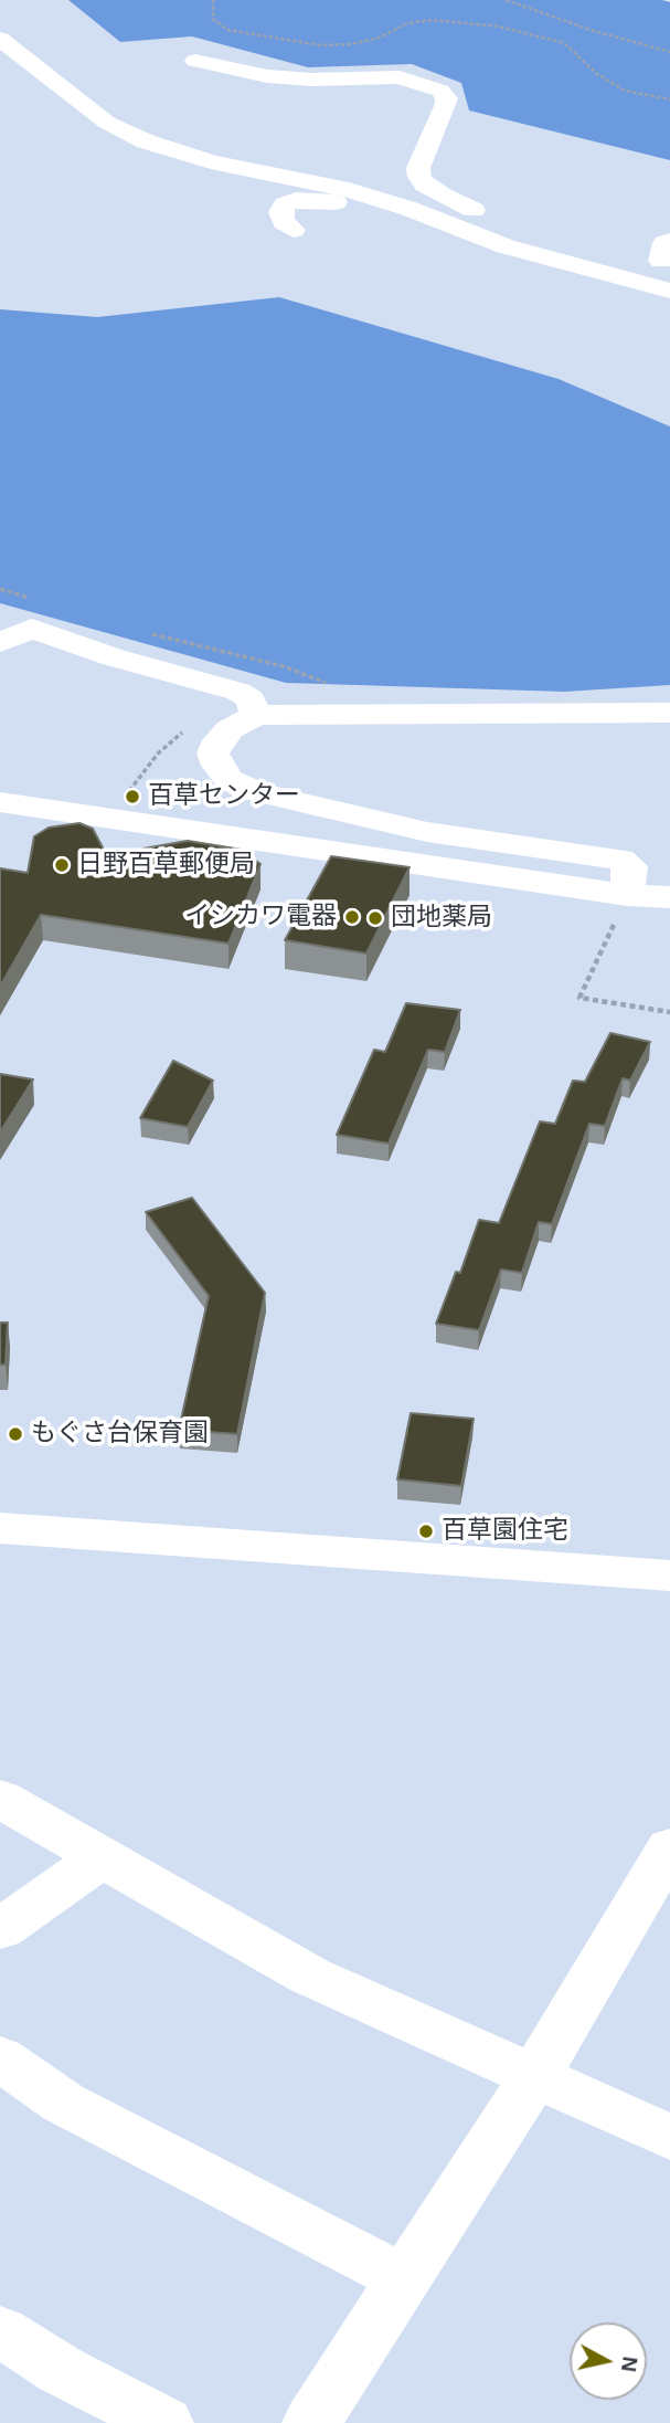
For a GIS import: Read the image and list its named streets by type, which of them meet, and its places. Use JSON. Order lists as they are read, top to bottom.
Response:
{
  "places": [
    "百草センター",
    "日野百草郵便局",
    "イシカワ電器",
    "団地薬局",
    "もぐさ台保育園",
    "百草園住宅"
  ],
  "north": "right"
}
